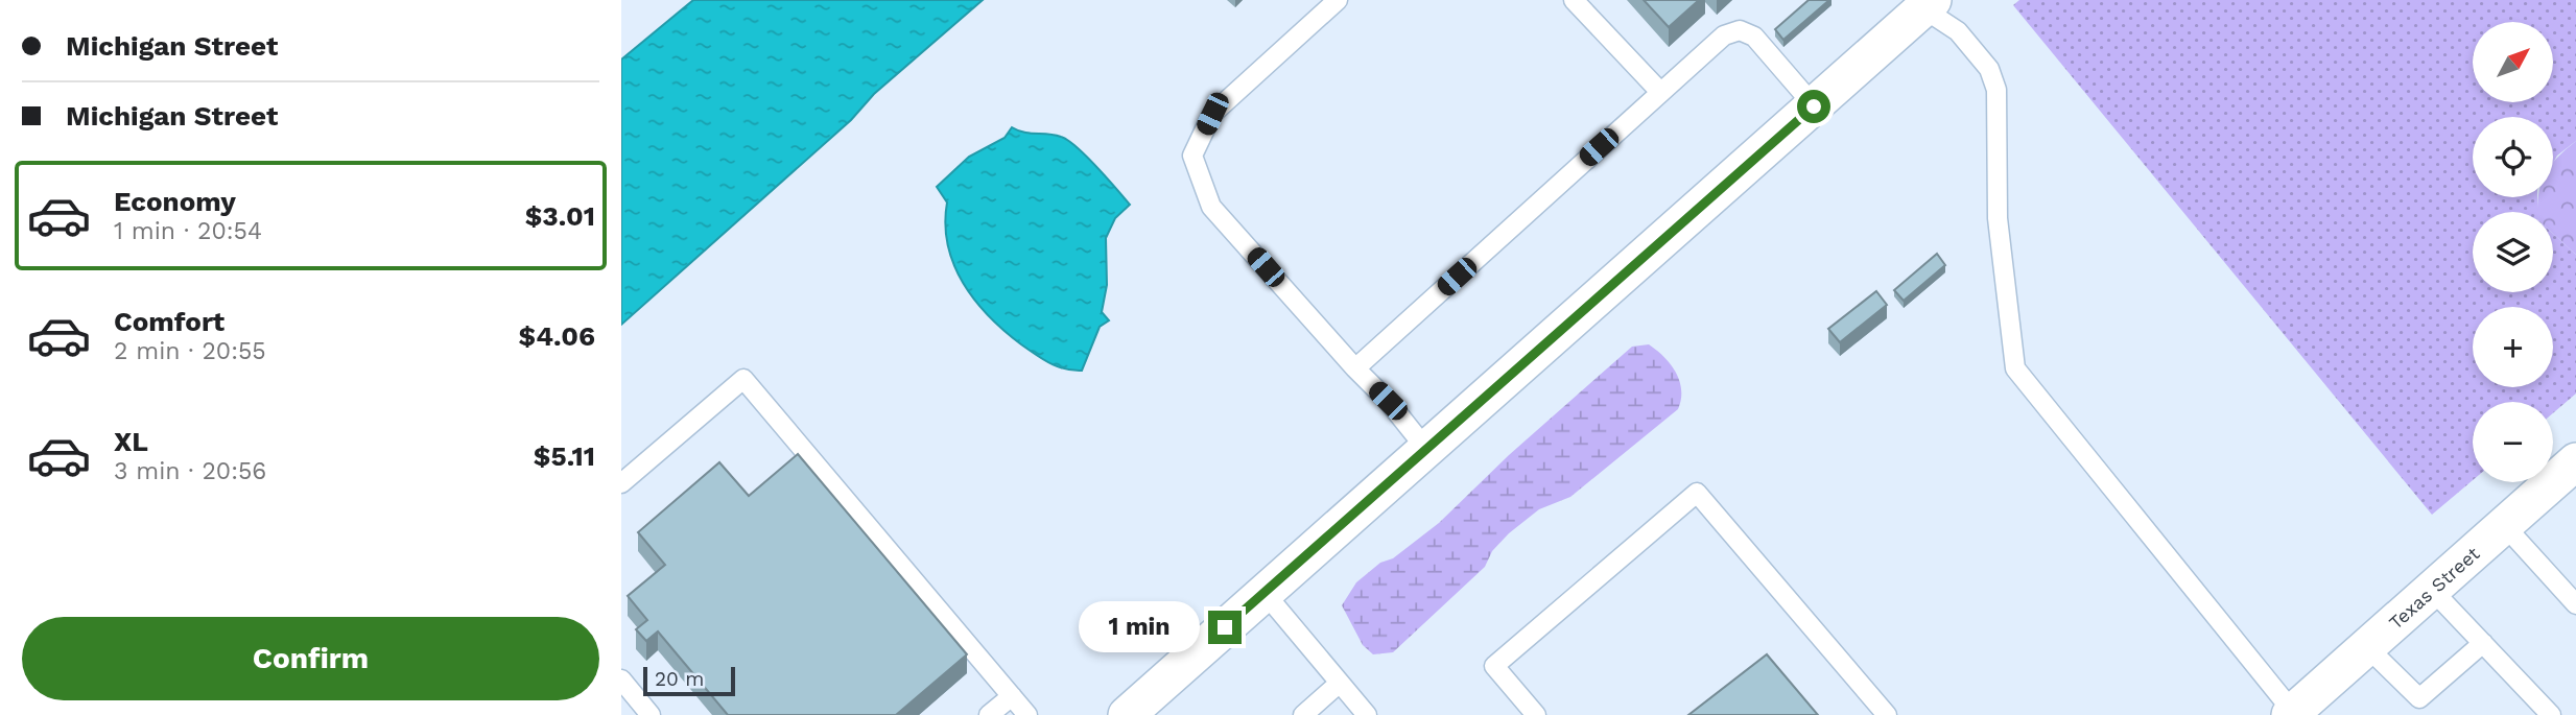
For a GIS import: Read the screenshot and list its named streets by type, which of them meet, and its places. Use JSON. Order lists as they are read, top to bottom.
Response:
{
  "streets": {
    "street": ["Texas Street"]
  },
  "scale_bar": "20 m",
  "north": "top right",
  "page": {
    "banner": ["Michigan Street", "Michigan Street"],
    "map_buttons": ["+", "−"],
    "list": [
      {
        "name": "Economy",
        "note": "1 min · 20:54",
        "value": "$3.01"
      },
      {
        "name": "Comfort",
        "note": "2 min · 20:55",
        "value": "$4.06"
      },
      {
        "name": "XL",
        "note": "3 min · 20:56",
        "value": "$5.11"
      }
    ],
    "bubble": "1 min",
    "buttons": "Confirm",
    "scale": "20 m"
  }
}
